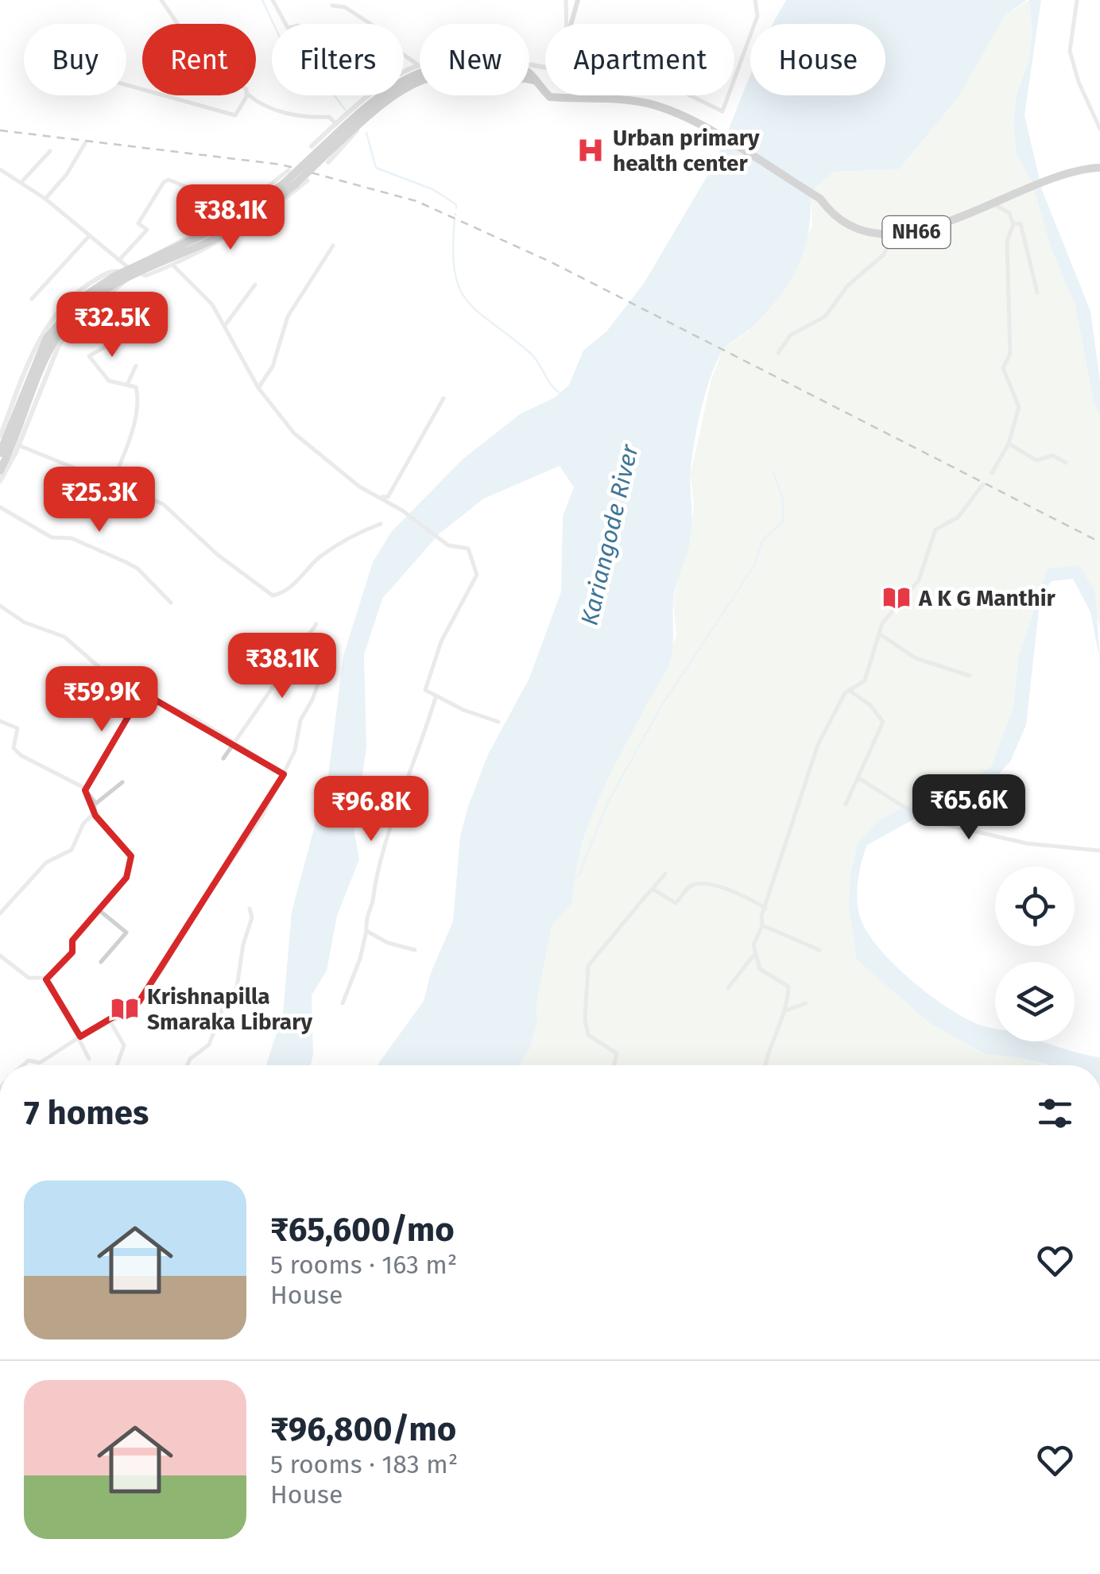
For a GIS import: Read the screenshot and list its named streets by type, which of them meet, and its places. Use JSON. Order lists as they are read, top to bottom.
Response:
{
  "streets": {
    "highway": ["NH66"]
  },
  "water": ["Kariangode River"],
  "places": {
    "hospital": ["Urban primary health center"],
    "library": ["A K G Manthir", "Krishnapilla Smaraka Library"]
  },
  "page": {
    "chip": [
      "Buy",
      "Rent",
      "Filters",
      "New",
      "Apartment",
      "House"
    ],
    "price": [
      "₹38.1K",
      "₹32.5K",
      "₹25.3K",
      "₹38.1K",
      "₹59.9K",
      "₹65.6K",
      "₹96.8K"
    ],
    "heading": "7 homes",
    "list": [
      {
        "name": "₹65,600/mo",
        "note": "5 rooms · 163 m² · House"
      },
      {
        "name": "₹96,800/mo",
        "note": "5 rooms · 183 m² · House"
      }
    ]
  }
}
